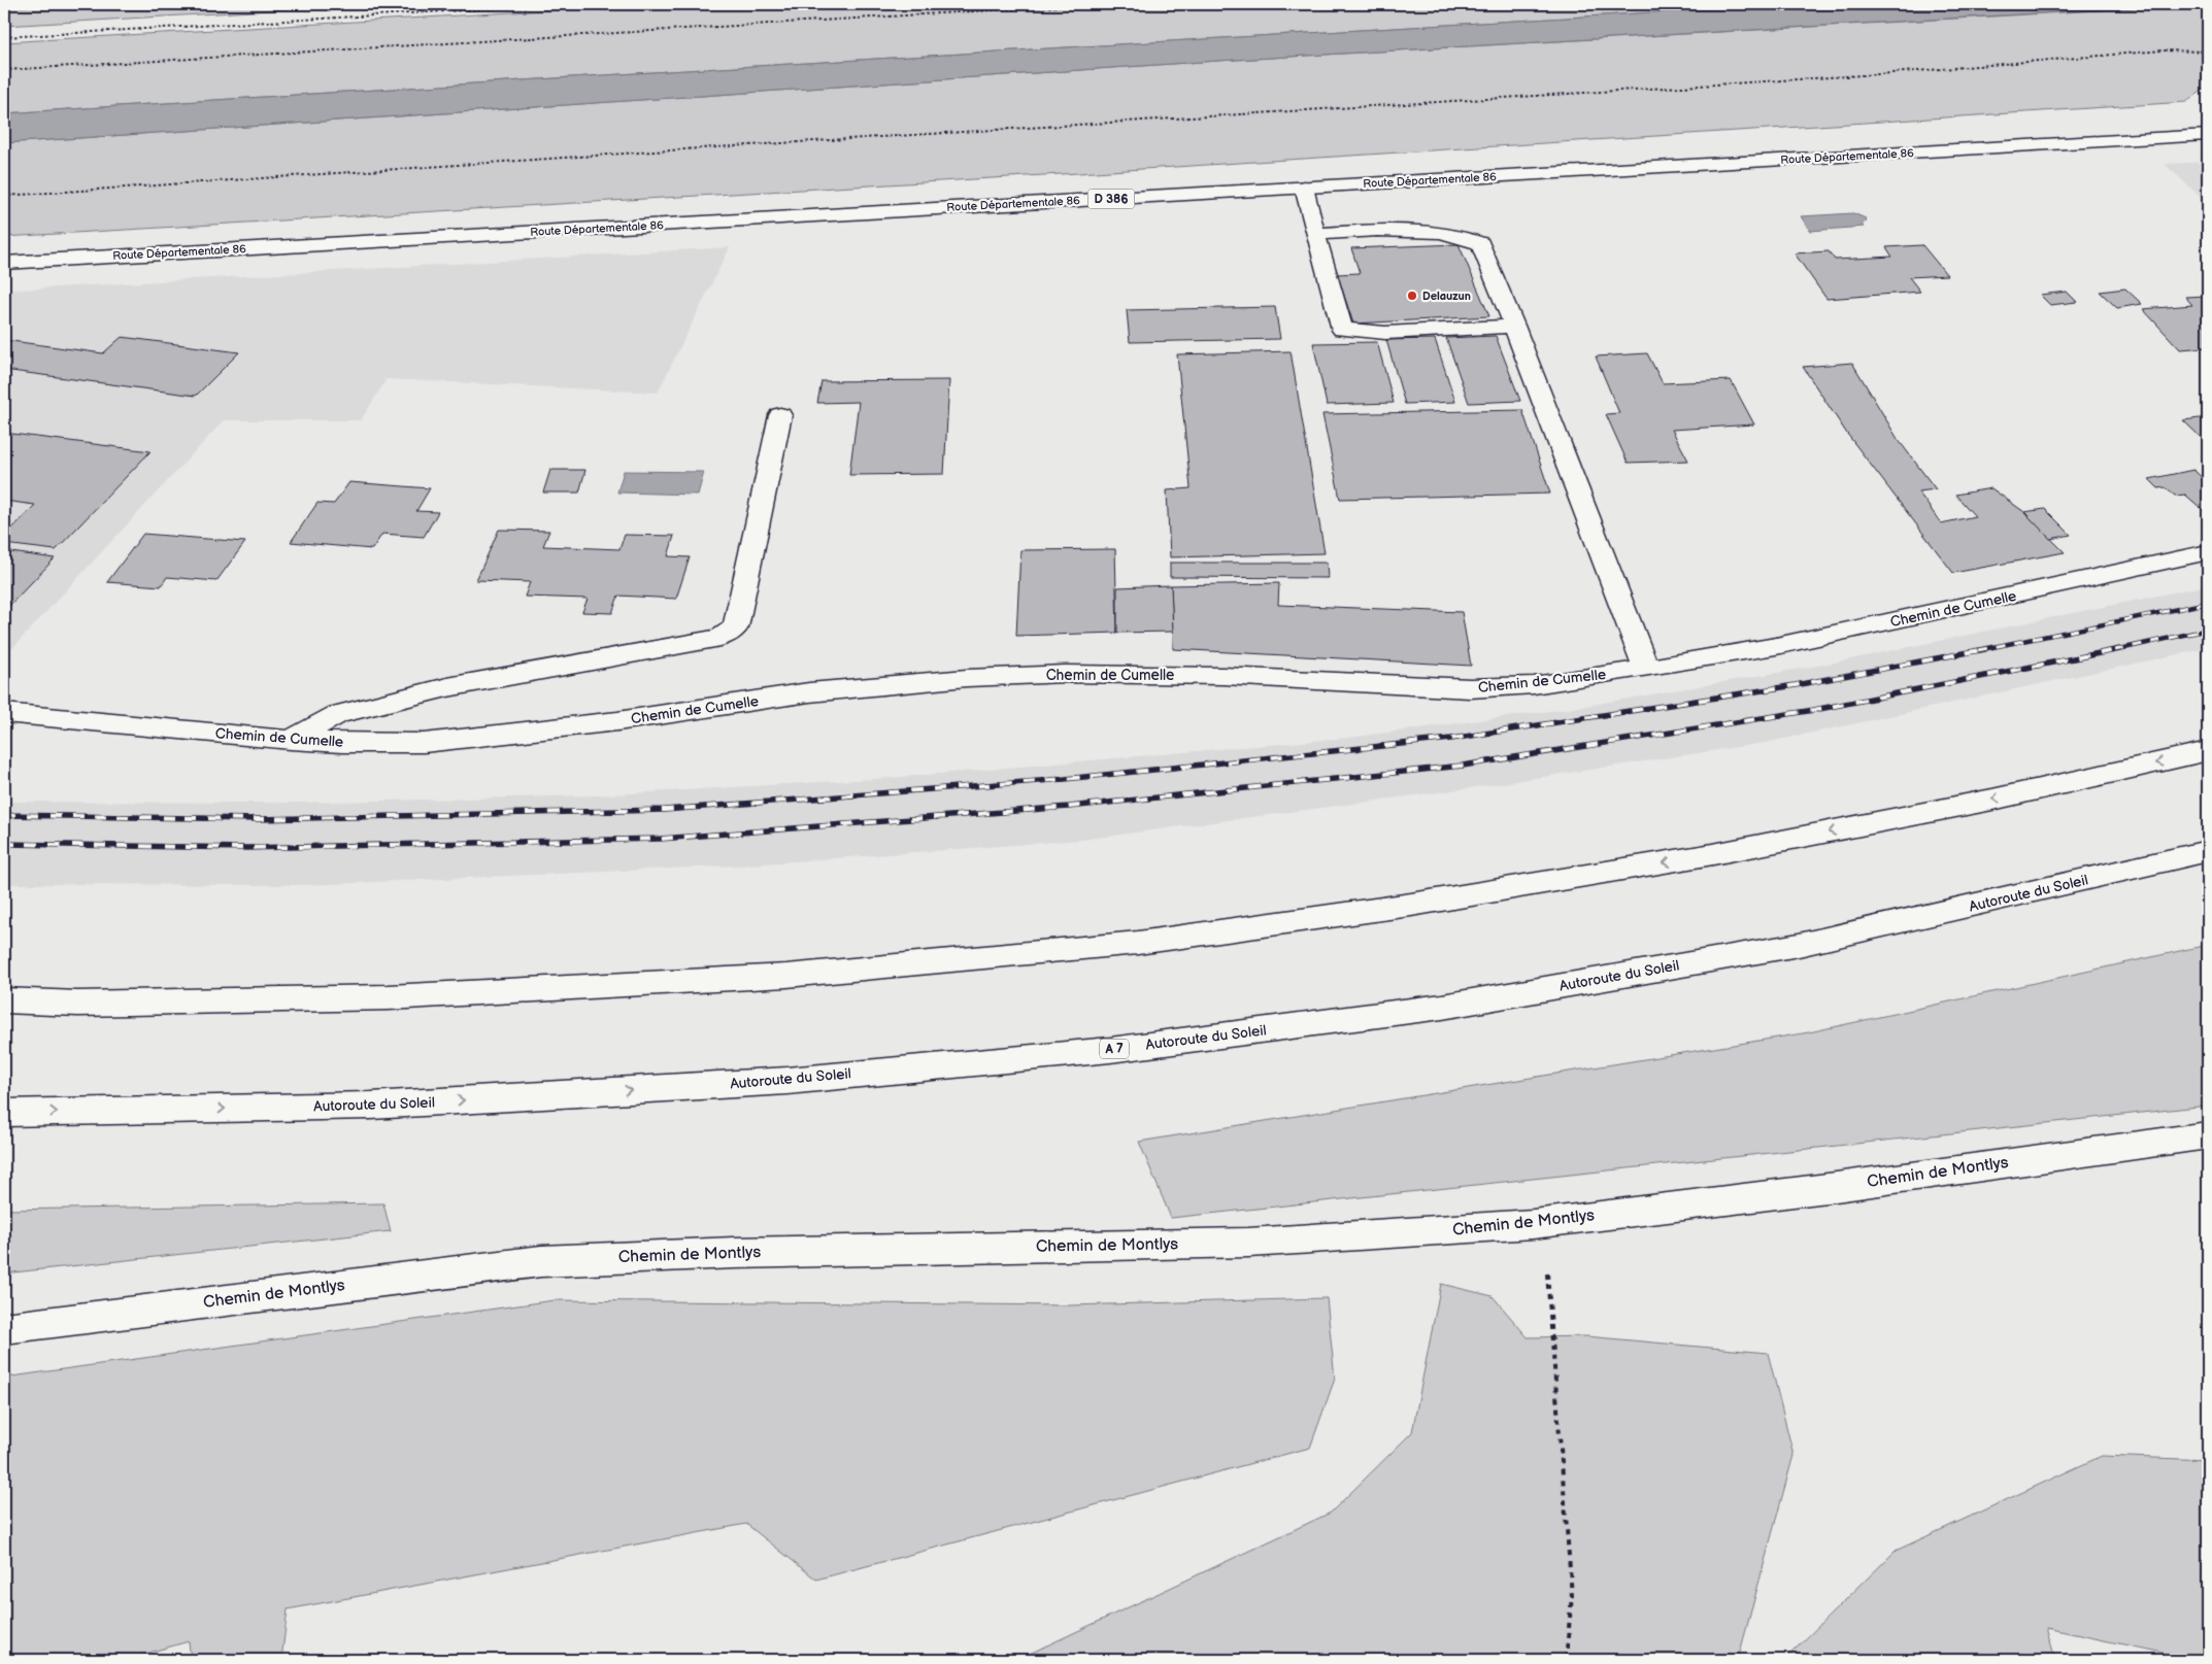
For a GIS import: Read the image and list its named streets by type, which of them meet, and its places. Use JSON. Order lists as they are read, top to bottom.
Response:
{
  "streets": {
    "main road": [
      "Route Départementale 86",
      "D 386",
      "Chemin de Cumelle",
      "Autoroute du Soleil",
      "A 7",
      "Chemin de Montlys"
    ]
  },
  "places": ["Delauzun"]
}
